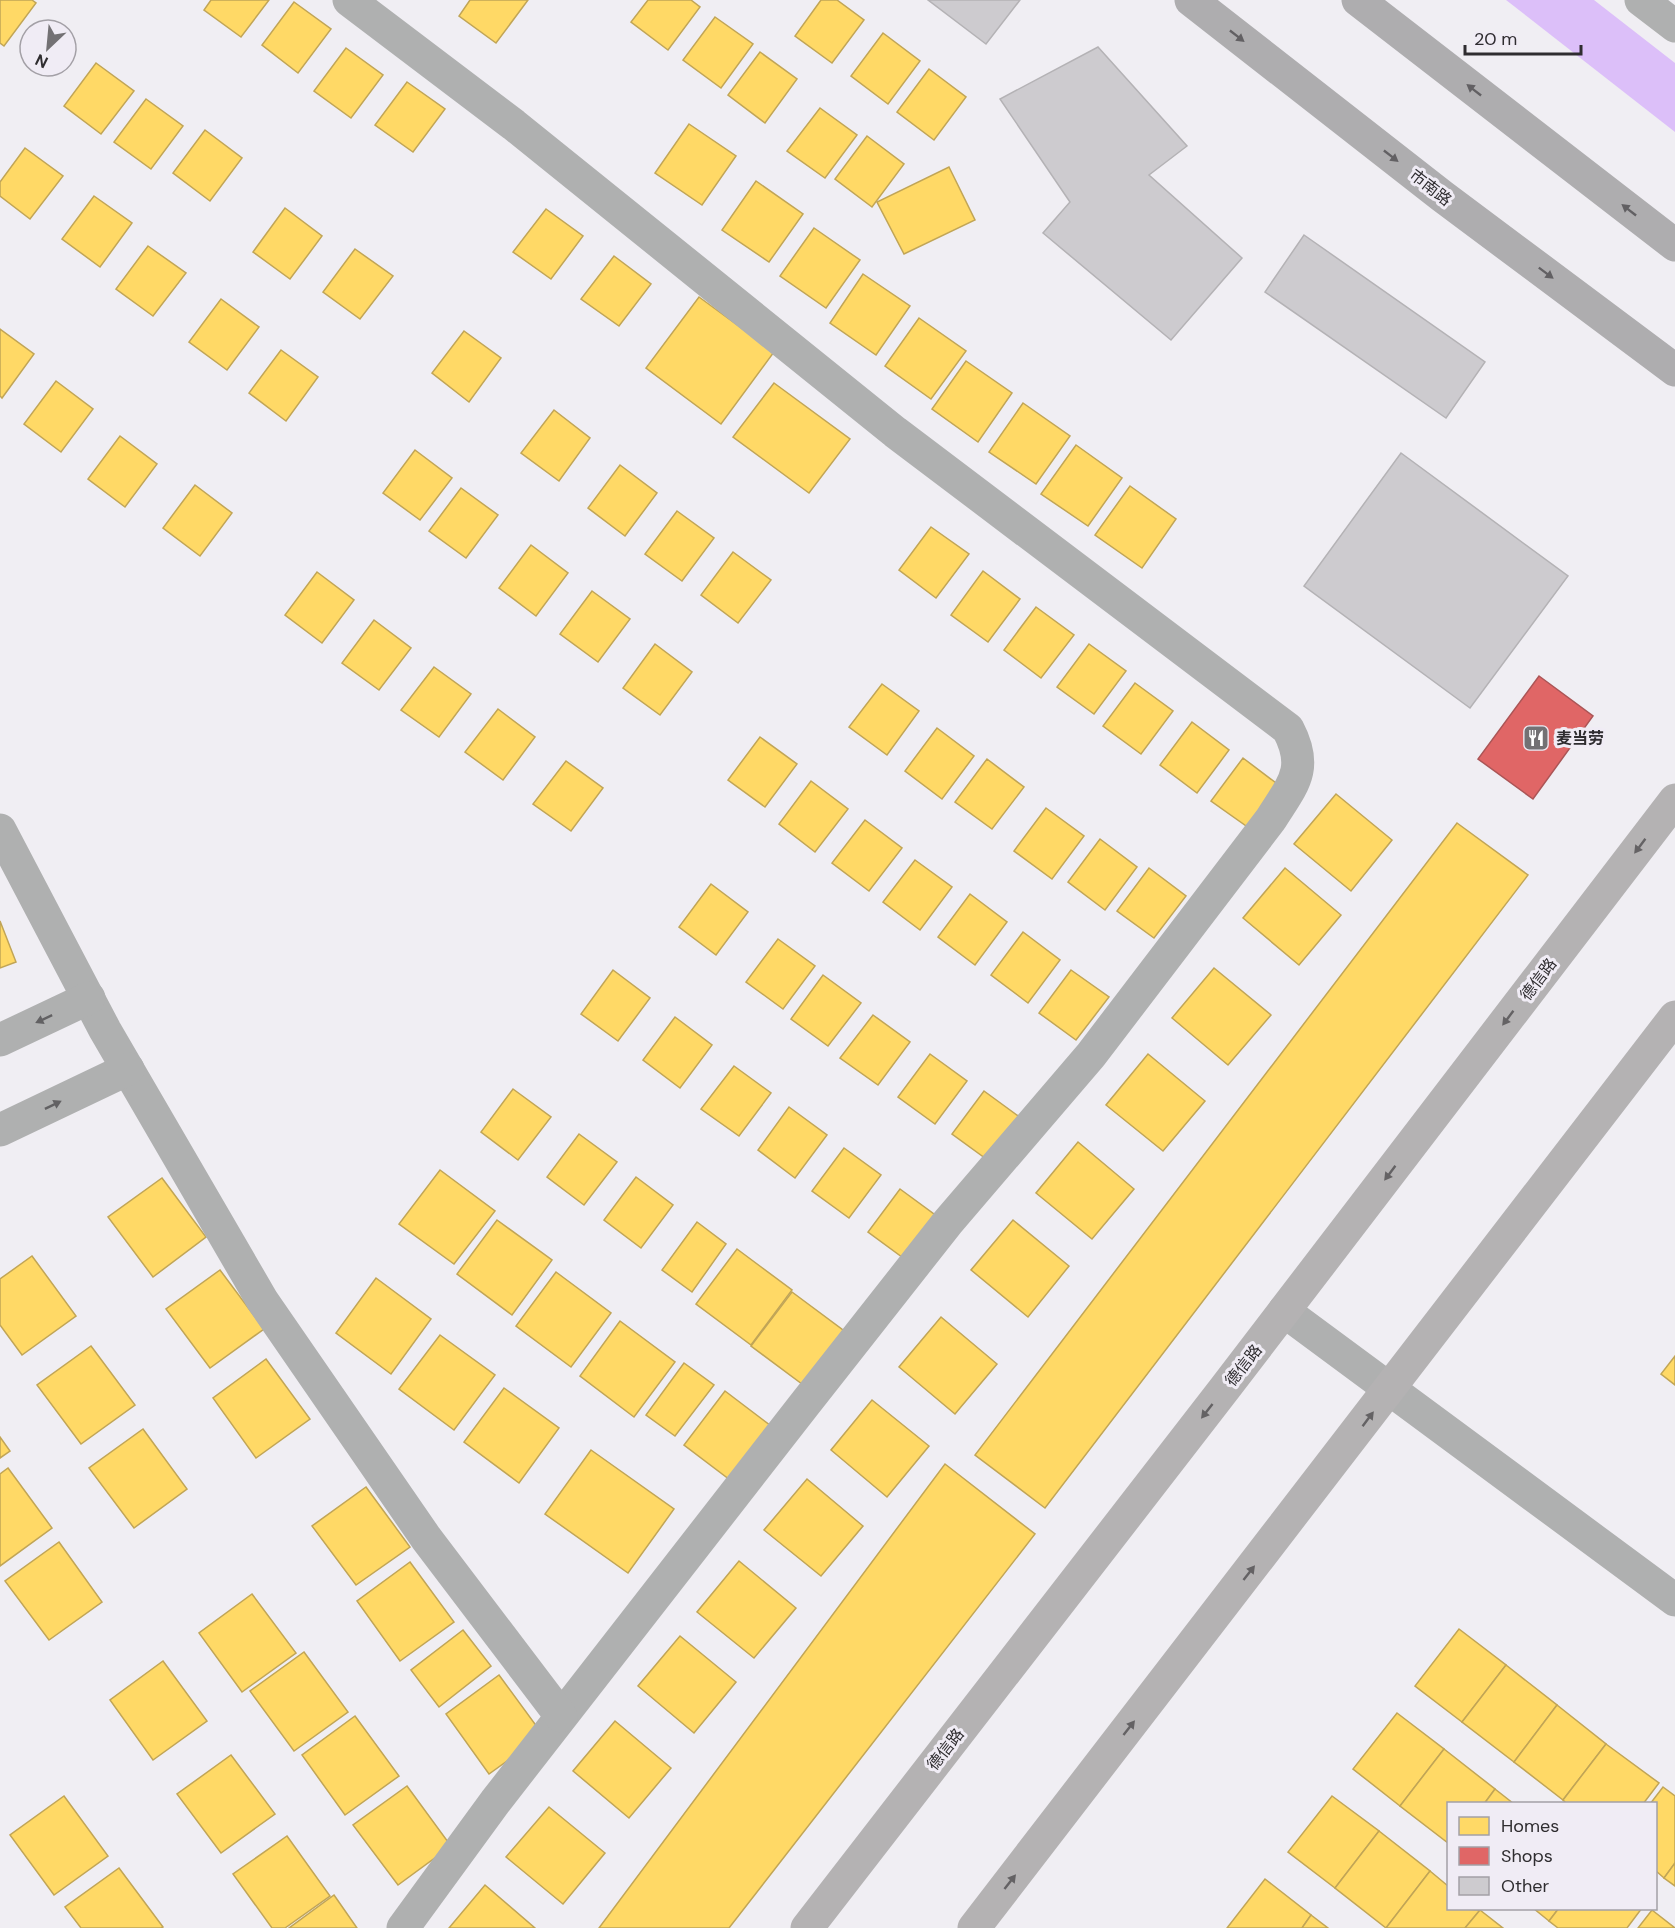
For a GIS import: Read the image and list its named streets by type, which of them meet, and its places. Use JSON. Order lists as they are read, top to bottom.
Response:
{
  "streets": {
    "highway": ["市南路"],
    "main road": ["德信路"]
  },
  "places": {
    "restaurant": ["麦当劳"]
  },
  "legend": ["Homes", "Shops", "Other"],
  "scale_bar": "20 m",
  "north": "bottom left"
}
